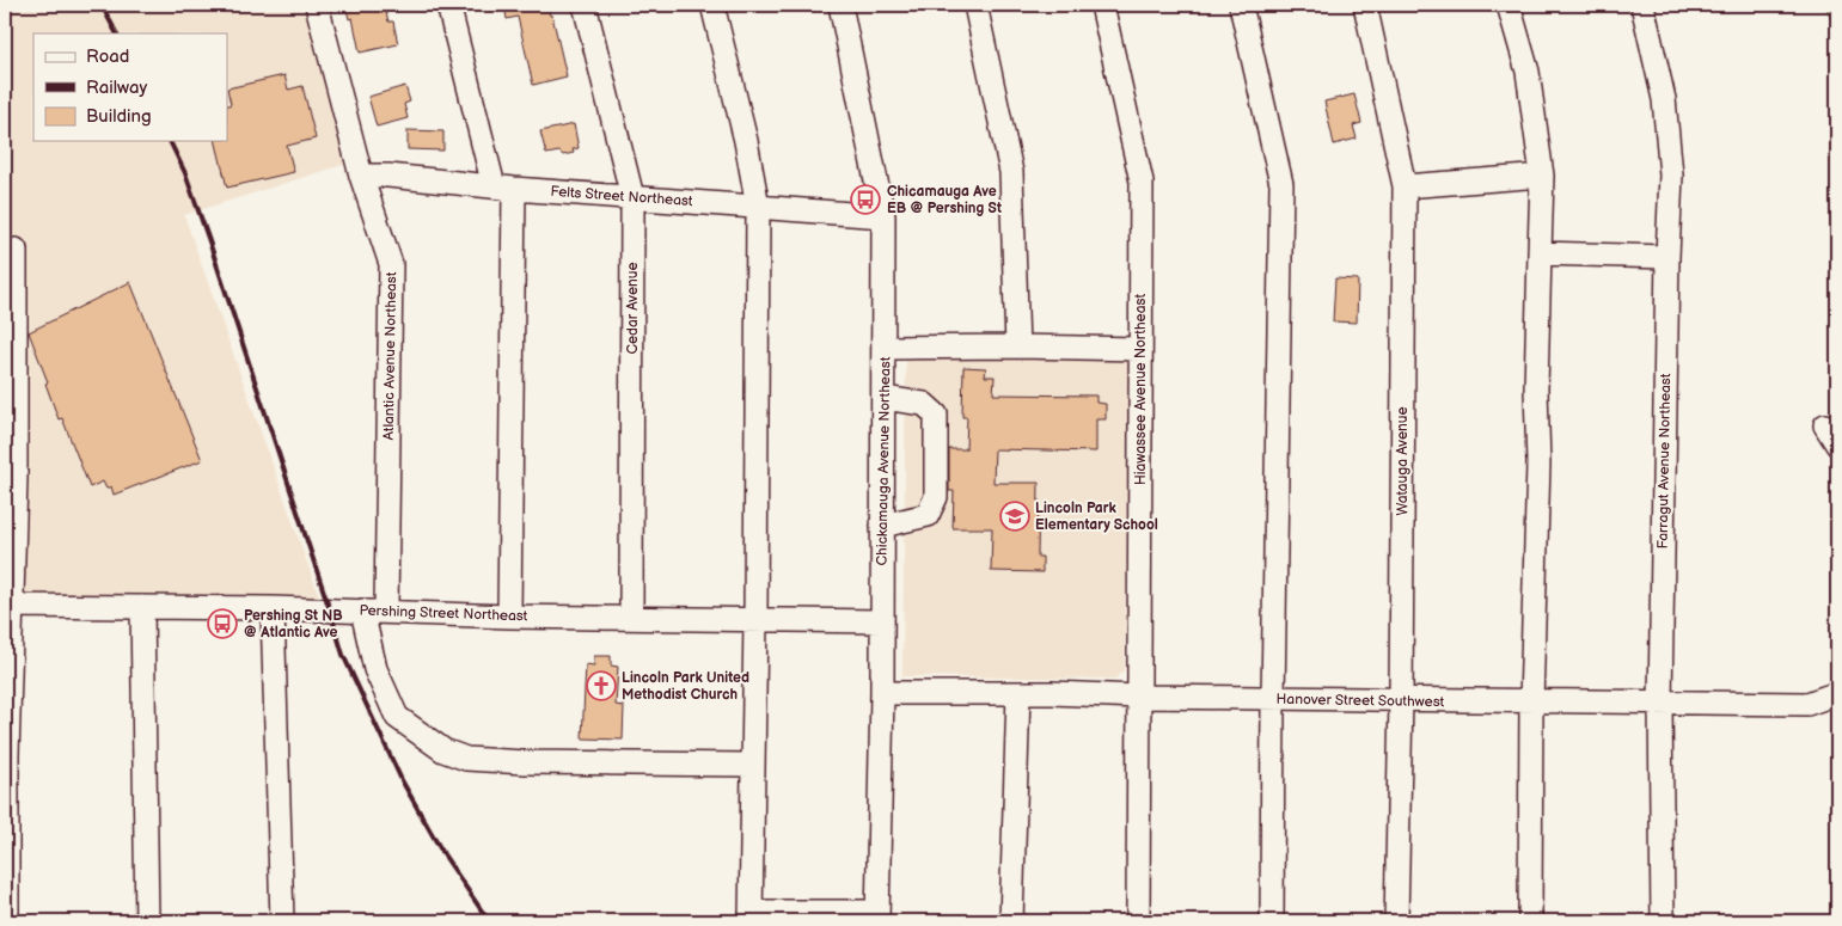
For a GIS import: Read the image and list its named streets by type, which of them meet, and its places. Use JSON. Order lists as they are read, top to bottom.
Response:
{
  "streets": {
    "street": [
      "Felts Street Northeast",
      "Cedar Avenue",
      "Atlantic Avenue Northeast",
      "Hiawassee Avenue Northeast",
      "Chickamauga Avenue Northeast",
      "Watauga Avenue",
      "Farragut Avenue Northeast",
      "Pershing Street Northeast",
      "Hanover Street Southwest"
    ]
  },
  "crossings": [
    ["Felts Street Northeast", "Cedar Avenue"],
    ["Felts Street Northeast", "Atlantic Avenue Northeast"],
    ["Felts Street Northeast", "Chickamauga Avenue Northeast"],
    ["Cedar Avenue", "Pershing Street Northeast"],
    ["Atlantic Avenue Northeast", "Pershing Street Northeast"],
    ["Hiawassee Avenue Northeast", "Hanover Street Southwest"],
    ["Chickamauga Avenue Northeast", "Pershing Street Northeast"],
    ["Chickamauga Avenue Northeast", "Hanover Street Southwest"],
    ["Watauga Avenue", "Hanover Street Southwest"],
    ["Farragut Avenue Northeast", "Hanover Street Southwest"]
  ],
  "places": {
    "bus stop": ["Chicamauga Ave EB @ Pershing St", "Pershing St NB @ Atlantic Ave"],
    "school or university": ["Lincoln Park Elementary School"],
    "church": ["Lincoln Park United Methodist Church"]
  },
  "legend": ["Road", "Railway", "Building"]
}
